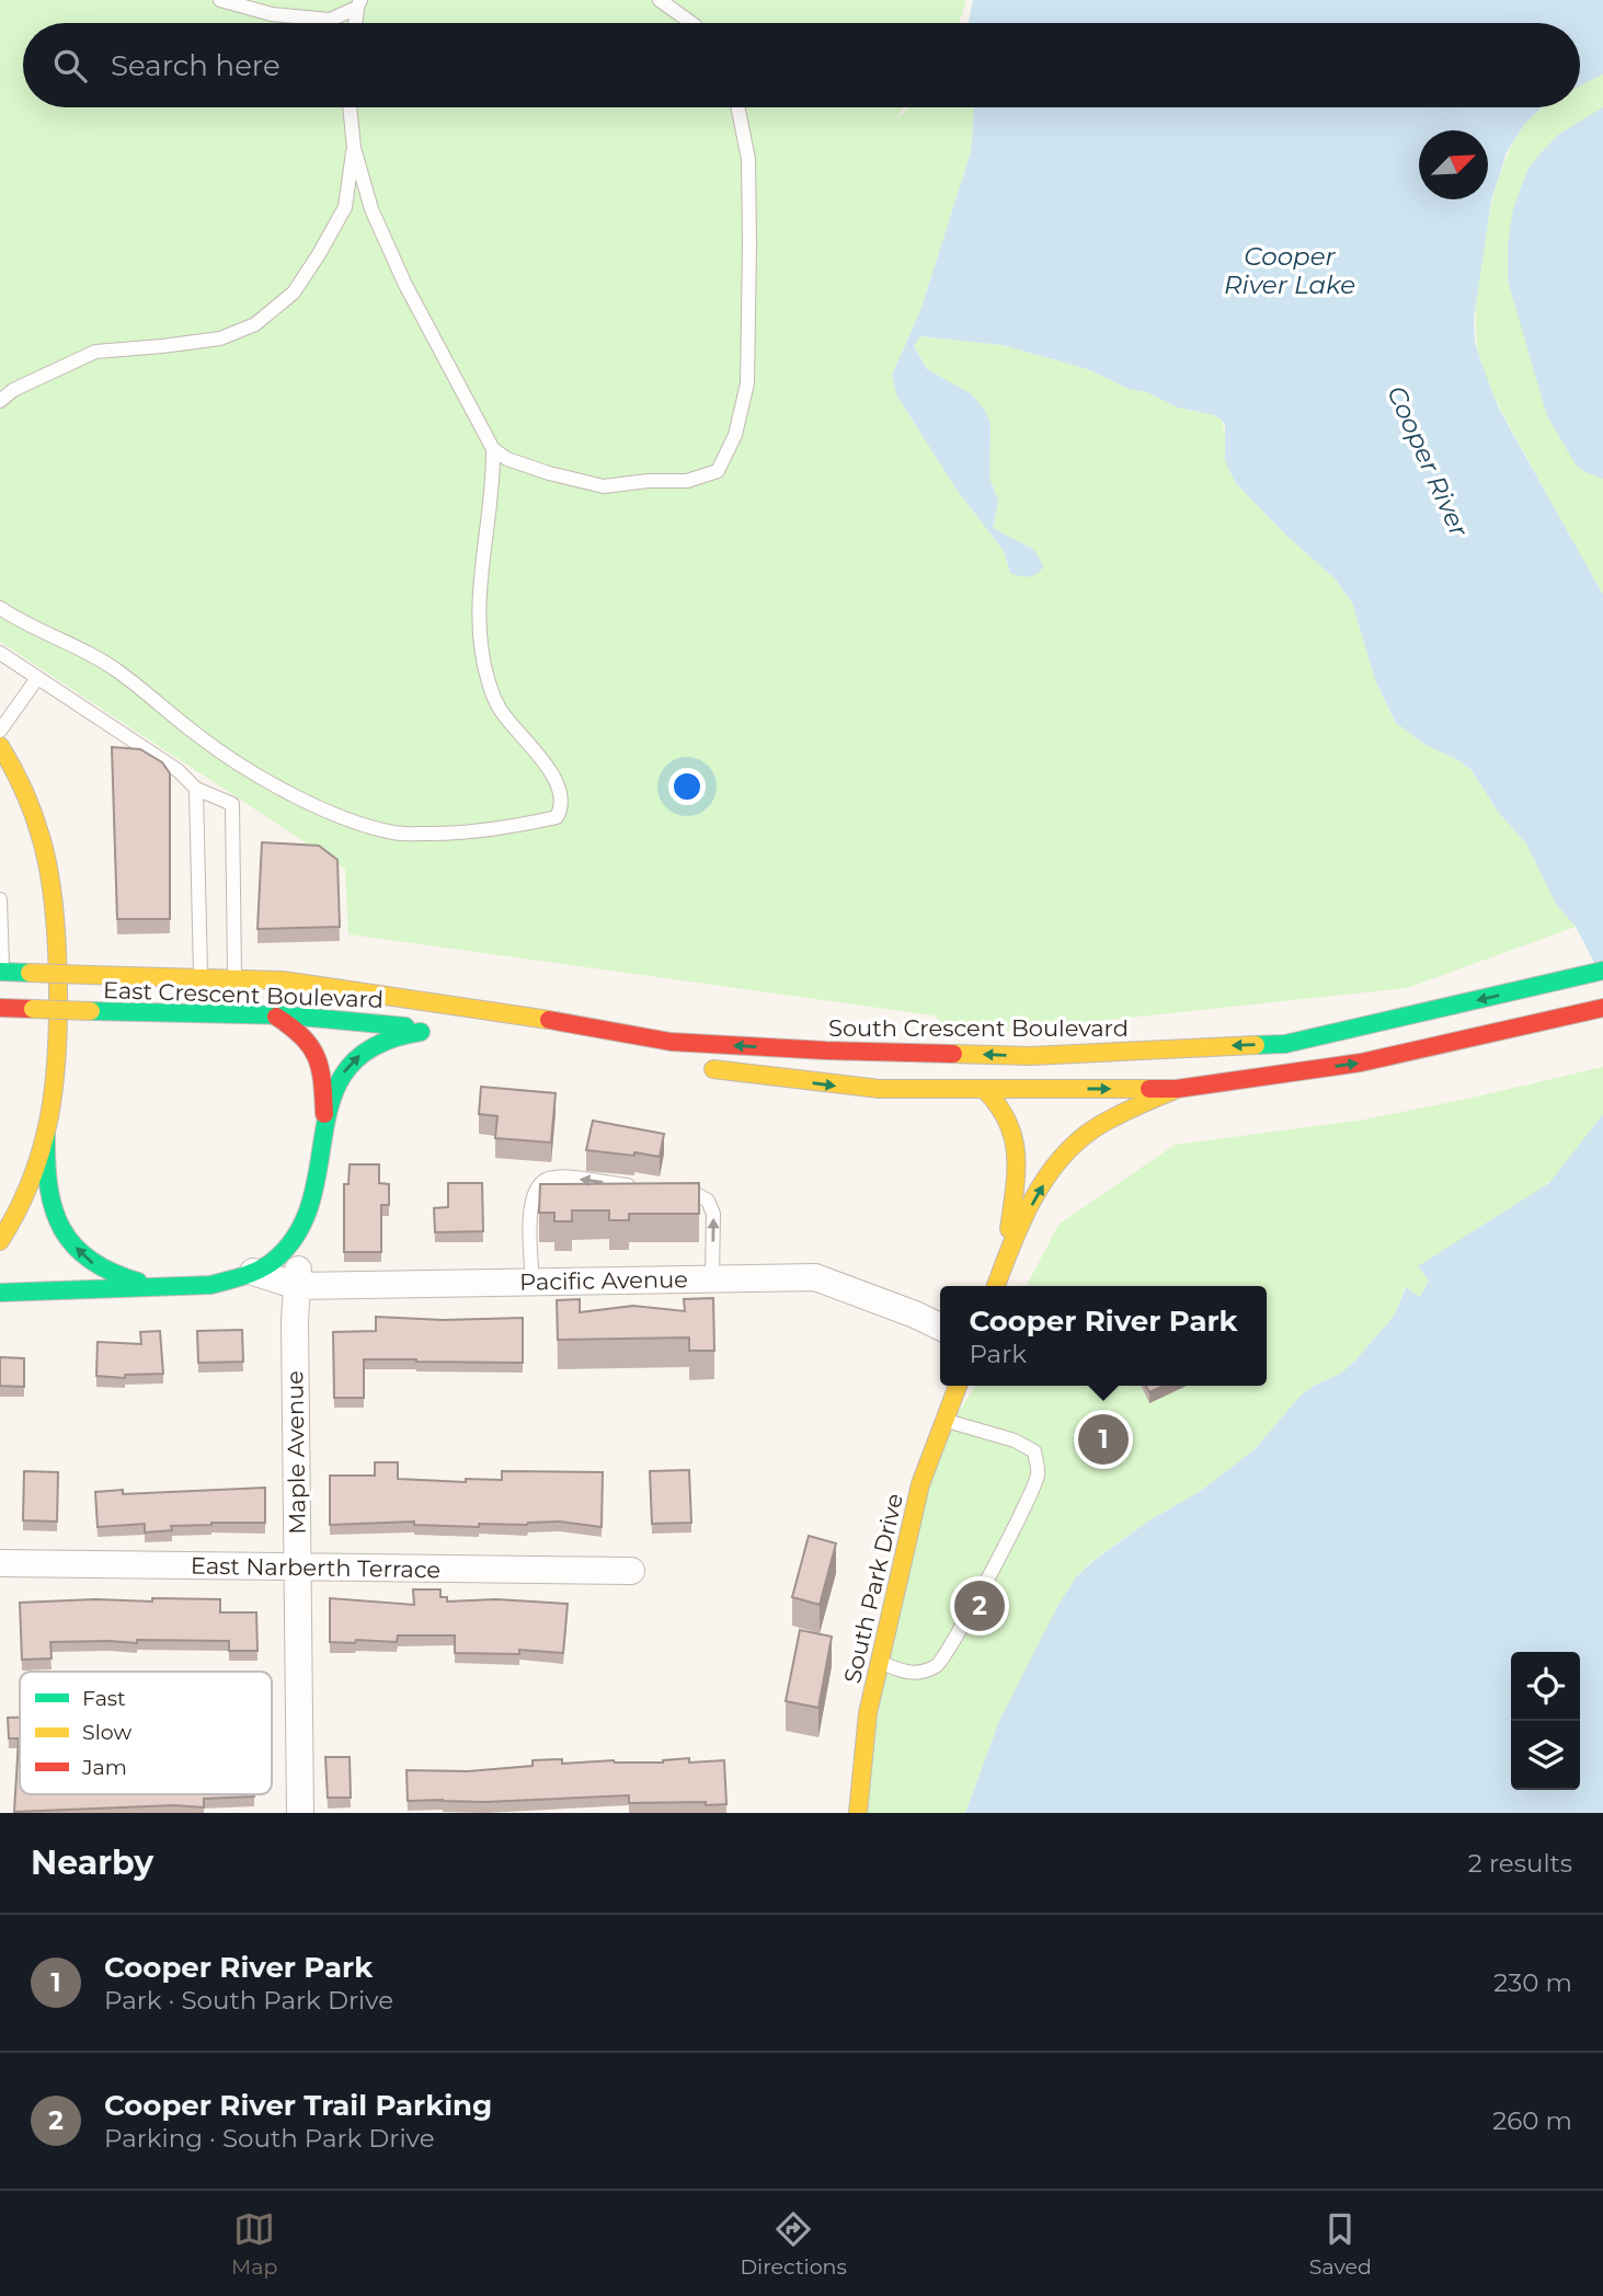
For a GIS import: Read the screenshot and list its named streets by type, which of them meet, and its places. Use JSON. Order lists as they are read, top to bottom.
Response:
{
  "streets": {
    "main road": ["East Crescent Boulevard", "South Crescent Boulevard", "South Park Drive"],
    "street": ["Pacific Avenue", "Maple Avenue", "East Narberth Terrace"]
  },
  "crossings": [
    ["East Crescent Boulevard", "South Crescent Boulevard"],
    ["Pacific Avenue", "Maple Avenue"],
    ["Maple Avenue", "East Narberth Terrace"]
  ],
  "water": ["Cooper River Lake", "Cooper River"],
  "legend": ["Fast", "Slow", "Jam"],
  "north": "top right",
  "page": {
    "search": "Search here",
    "popup": ["Cooper River Park", "Park"],
    "pins": ["1", "2"],
    "heading": ["Nearby", "2 results"],
    "list": [
      {
        "mark": "1",
        "name": "Cooper River Park",
        "note": "Park · South Park Drive",
        "value": "230 m"
      },
      {
        "mark": "2",
        "name": "Cooper River Trail Parking",
        "note": "Parking · South Park Drive",
        "value": "260 m"
      }
    ],
    "nav": ["Map", "Directions", "Saved"]
  }
}
